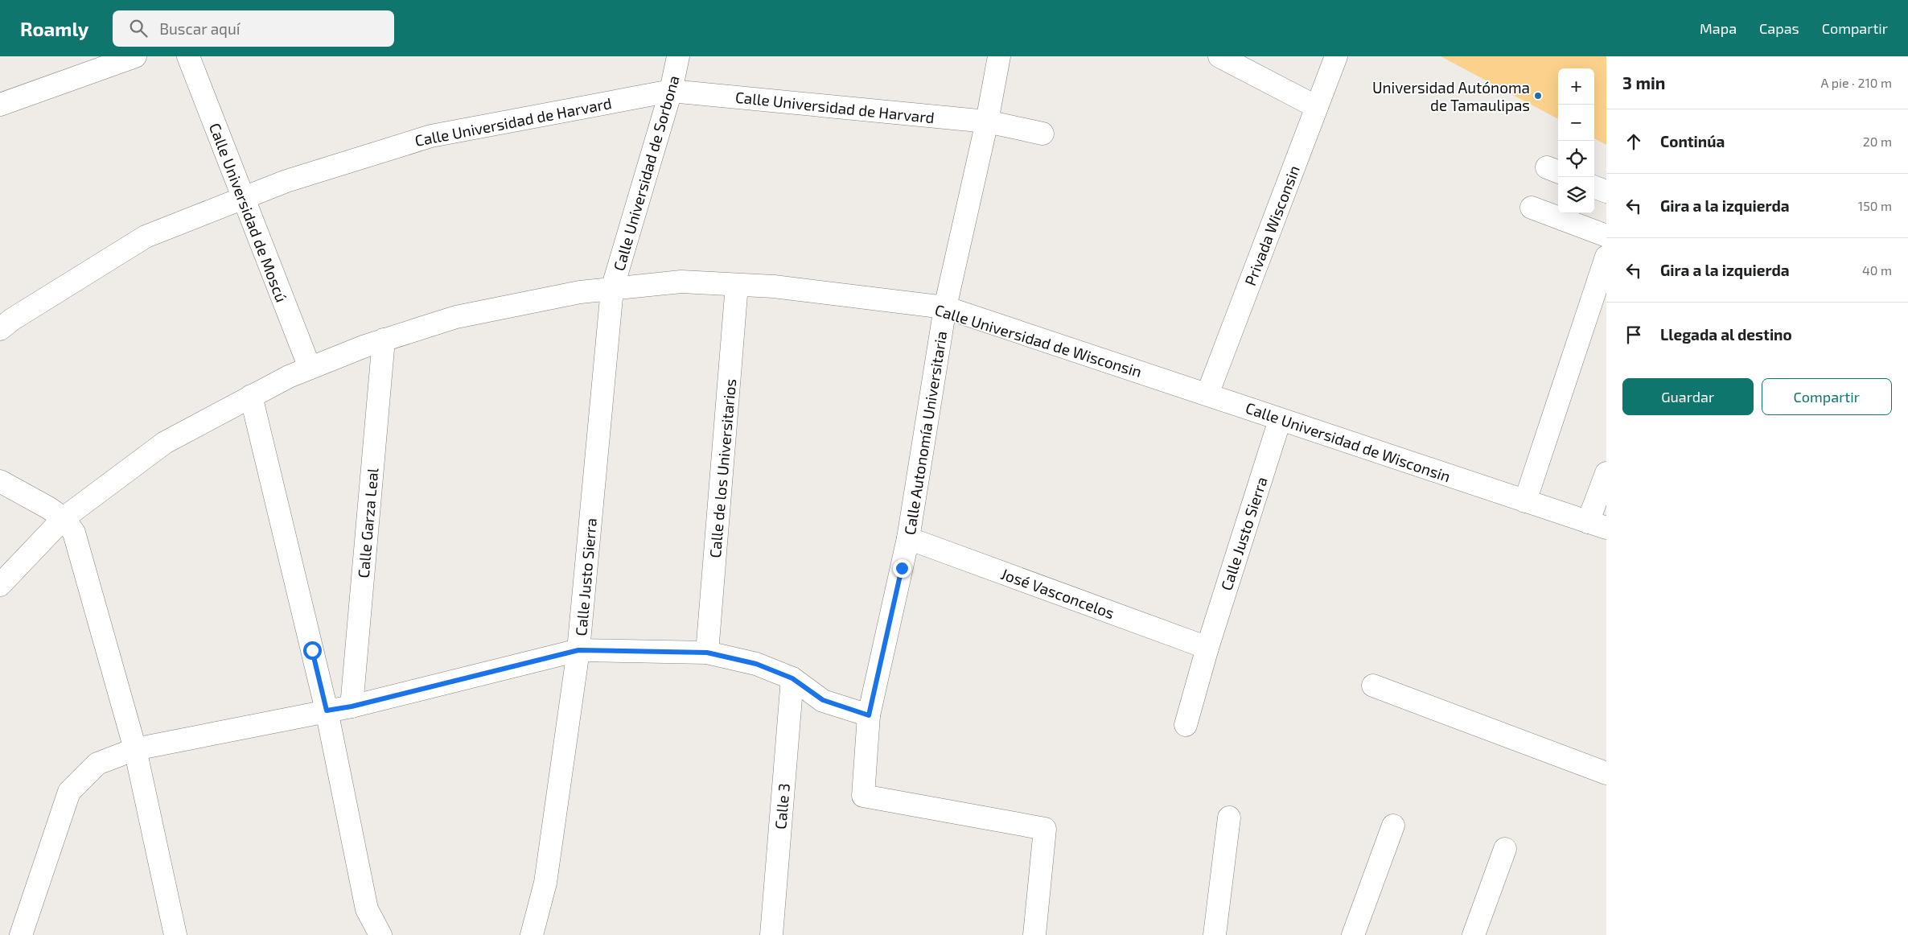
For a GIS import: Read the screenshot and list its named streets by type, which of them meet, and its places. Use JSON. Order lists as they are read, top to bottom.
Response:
{
  "streets": {
    "street": [
      "Calle Universidad de Harvard",
      "Calle Universidad de Sorbona",
      "Calle Universidad de Moscú",
      "Privada Wisconsin",
      "Calle Universidad de Wisconsin",
      "Calle Autonomía Universitaria",
      "Calle de los Universitarios",
      "Calle Garza Leal",
      "Calle Justo Sierra",
      "José Vasconcelos",
      "Calle 3"
    ]
  },
  "crossings": [
    ["Calle Universidad de Harvard", "Calle Universidad de Sorbona"],
    ["Calle Universidad de Harvard", "Calle Universidad de Moscú"],
    ["Calle Universidad de Harvard", "Calle Autonomía Universitaria"],
    ["Calle Universidad de Sorbona", "Calle Universidad de Wisconsin"],
    ["Calle Universidad de Sorbona", "Calle Justo Sierra"],
    ["Calle Universidad de Moscú", "Calle Universidad de Wisconsin"],
    ["Privada Wisconsin", "Calle Universidad de Wisconsin"],
    ["Calle Universidad de Wisconsin", "Calle Autonomía Universitaria"],
    ["Calle Universidad de Wisconsin", "Calle de los Universitarios"],
    ["Calle Universidad de Wisconsin", "Calle Garza Leal"],
    ["Calle Universidad de Wisconsin", "Calle Justo Sierra"],
    ["Calle Autonomía Universitaria", "José Vasconcelos"],
    ["Calle Justo Sierra", "José Vasconcelos"]
  ],
  "places": ["Universidad Autónoma de Tamaulipas"],
  "page": {
    "header": "Roamly",
    "search": "Buscar aquí",
    "nav": ["Mapa", "Capas", "Compartir"],
    "heading": ["3 min", "A pie · 210 m"],
    "map_buttons": ["+", "−"],
    "list": [
      ["Continúa", "20 m"],
      ["Gira a la izquierda", "150 m"],
      ["Gira a la izquierda", "40 m"],
      "Llegada al destino"
    ],
    "buttons": ["Guardar", "Compartir"]
  }
}
